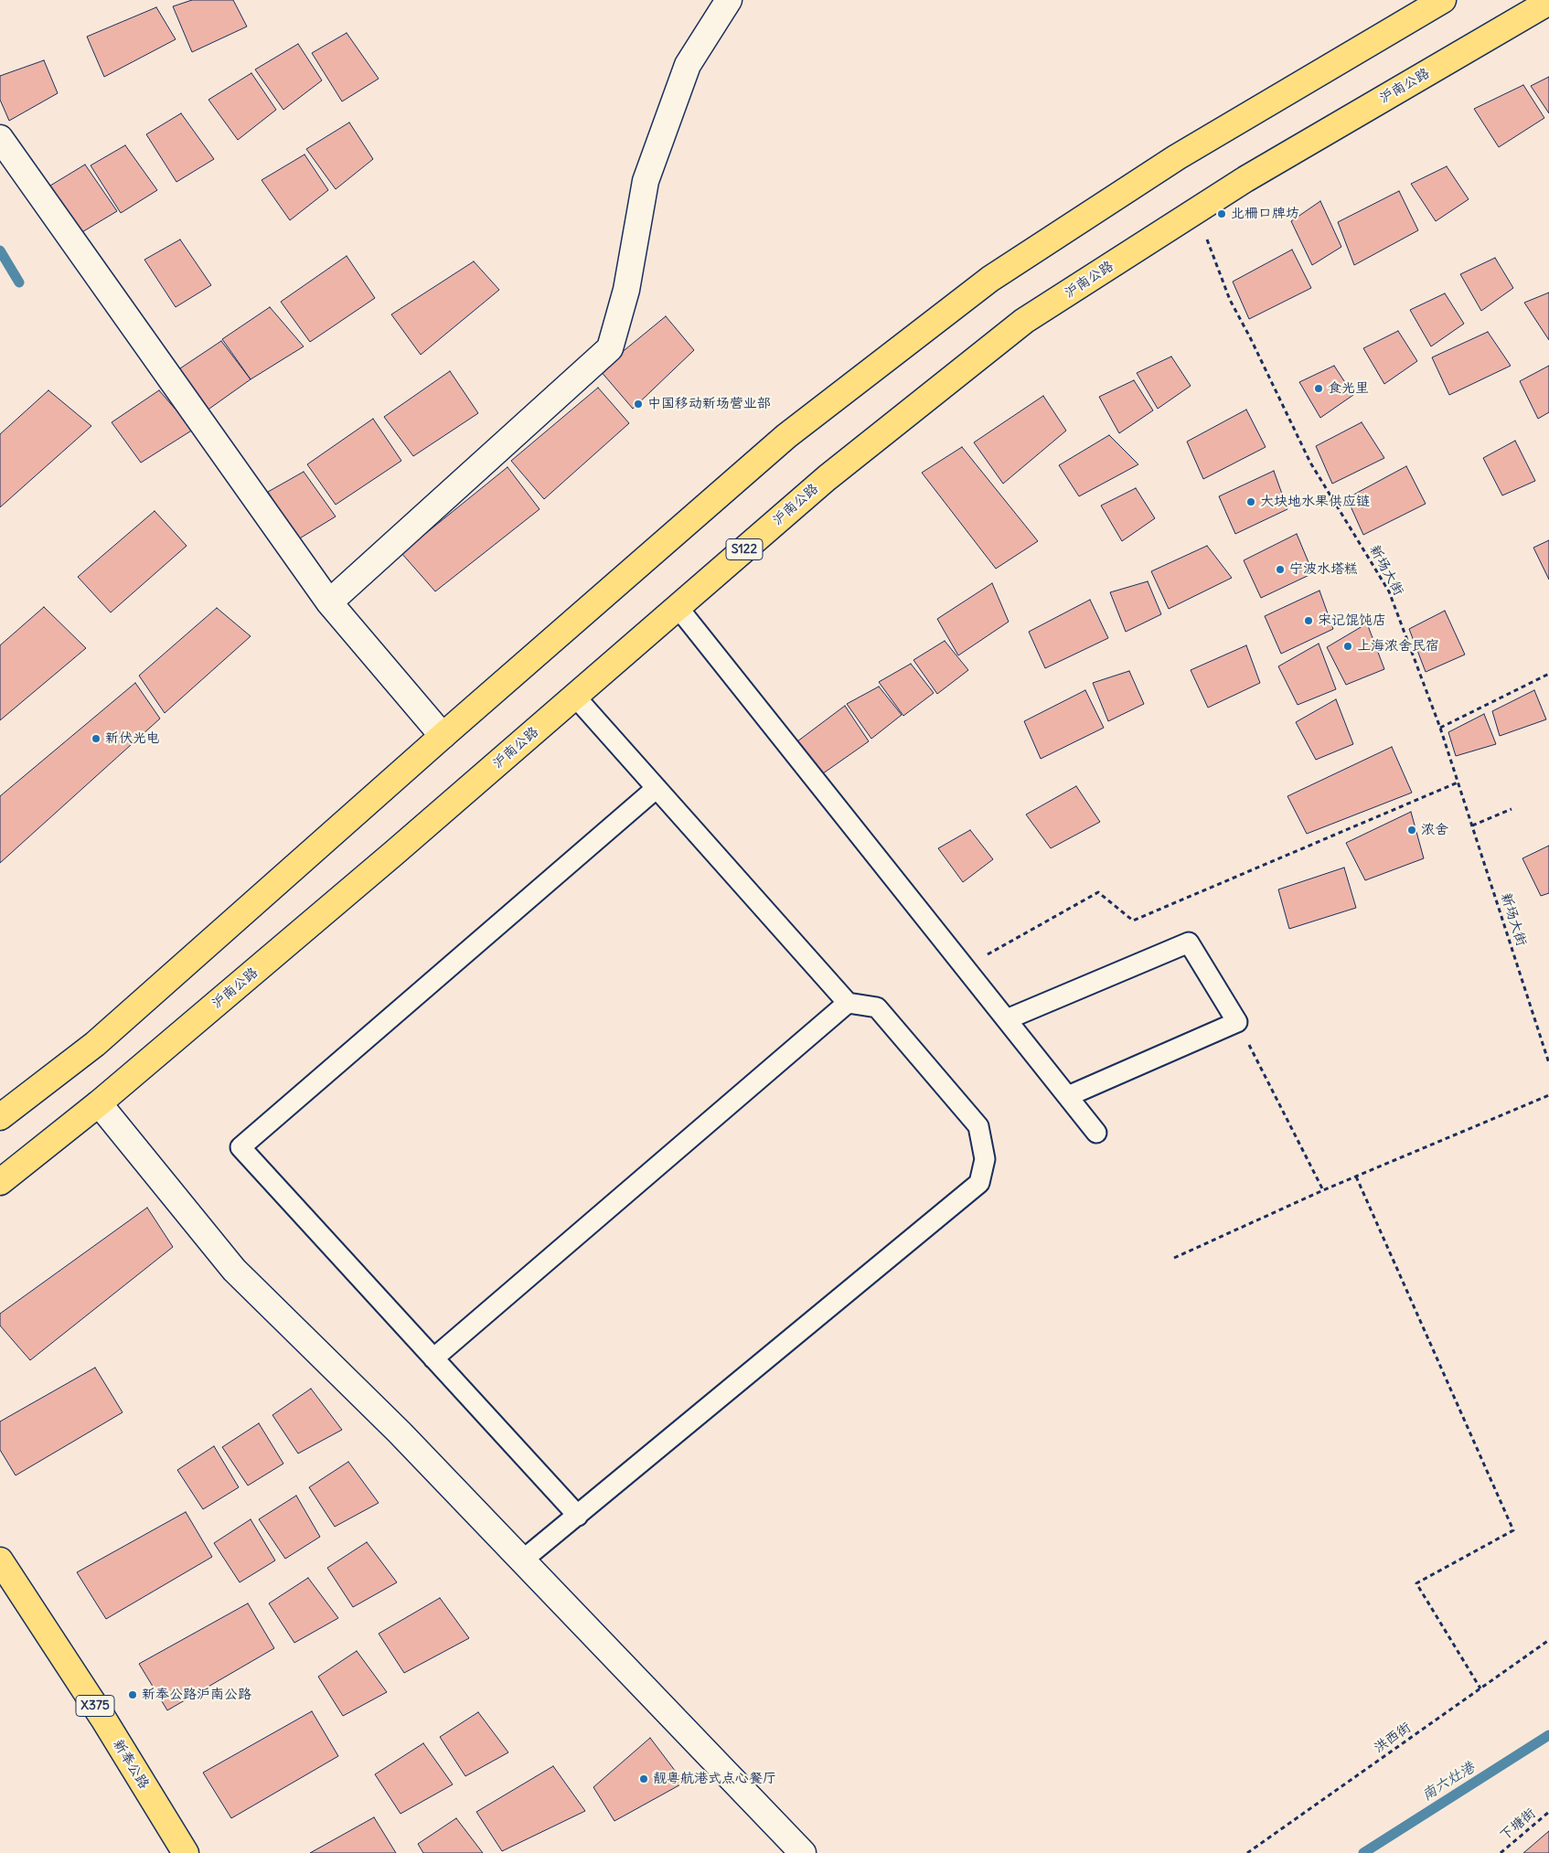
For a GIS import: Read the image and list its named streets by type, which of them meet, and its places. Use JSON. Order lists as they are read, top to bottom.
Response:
{
  "streets": {
    "main road": [
      "沪南公路",
      "S122",
      "X375",
      "新奉公路"
    ],
    "path": ["新场大街", "洪西街", "下塘街"]
  },
  "crossings": [
    ["沪南公路", "新场大街"]
  ],
  "water": ["南六灶港"],
  "places": [
    "北栅口牌坊",
    "食光里",
    "中国移动新场营业部",
    "大块地水果供应链",
    "宁波水塔糕",
    "宋记馄饨店",
    "上海浓舍民宿",
    "新伏光电",
    "浓舍",
    "新奉公路沪南公路",
    "靓粤航港式点心餐厅"
  ]
}
